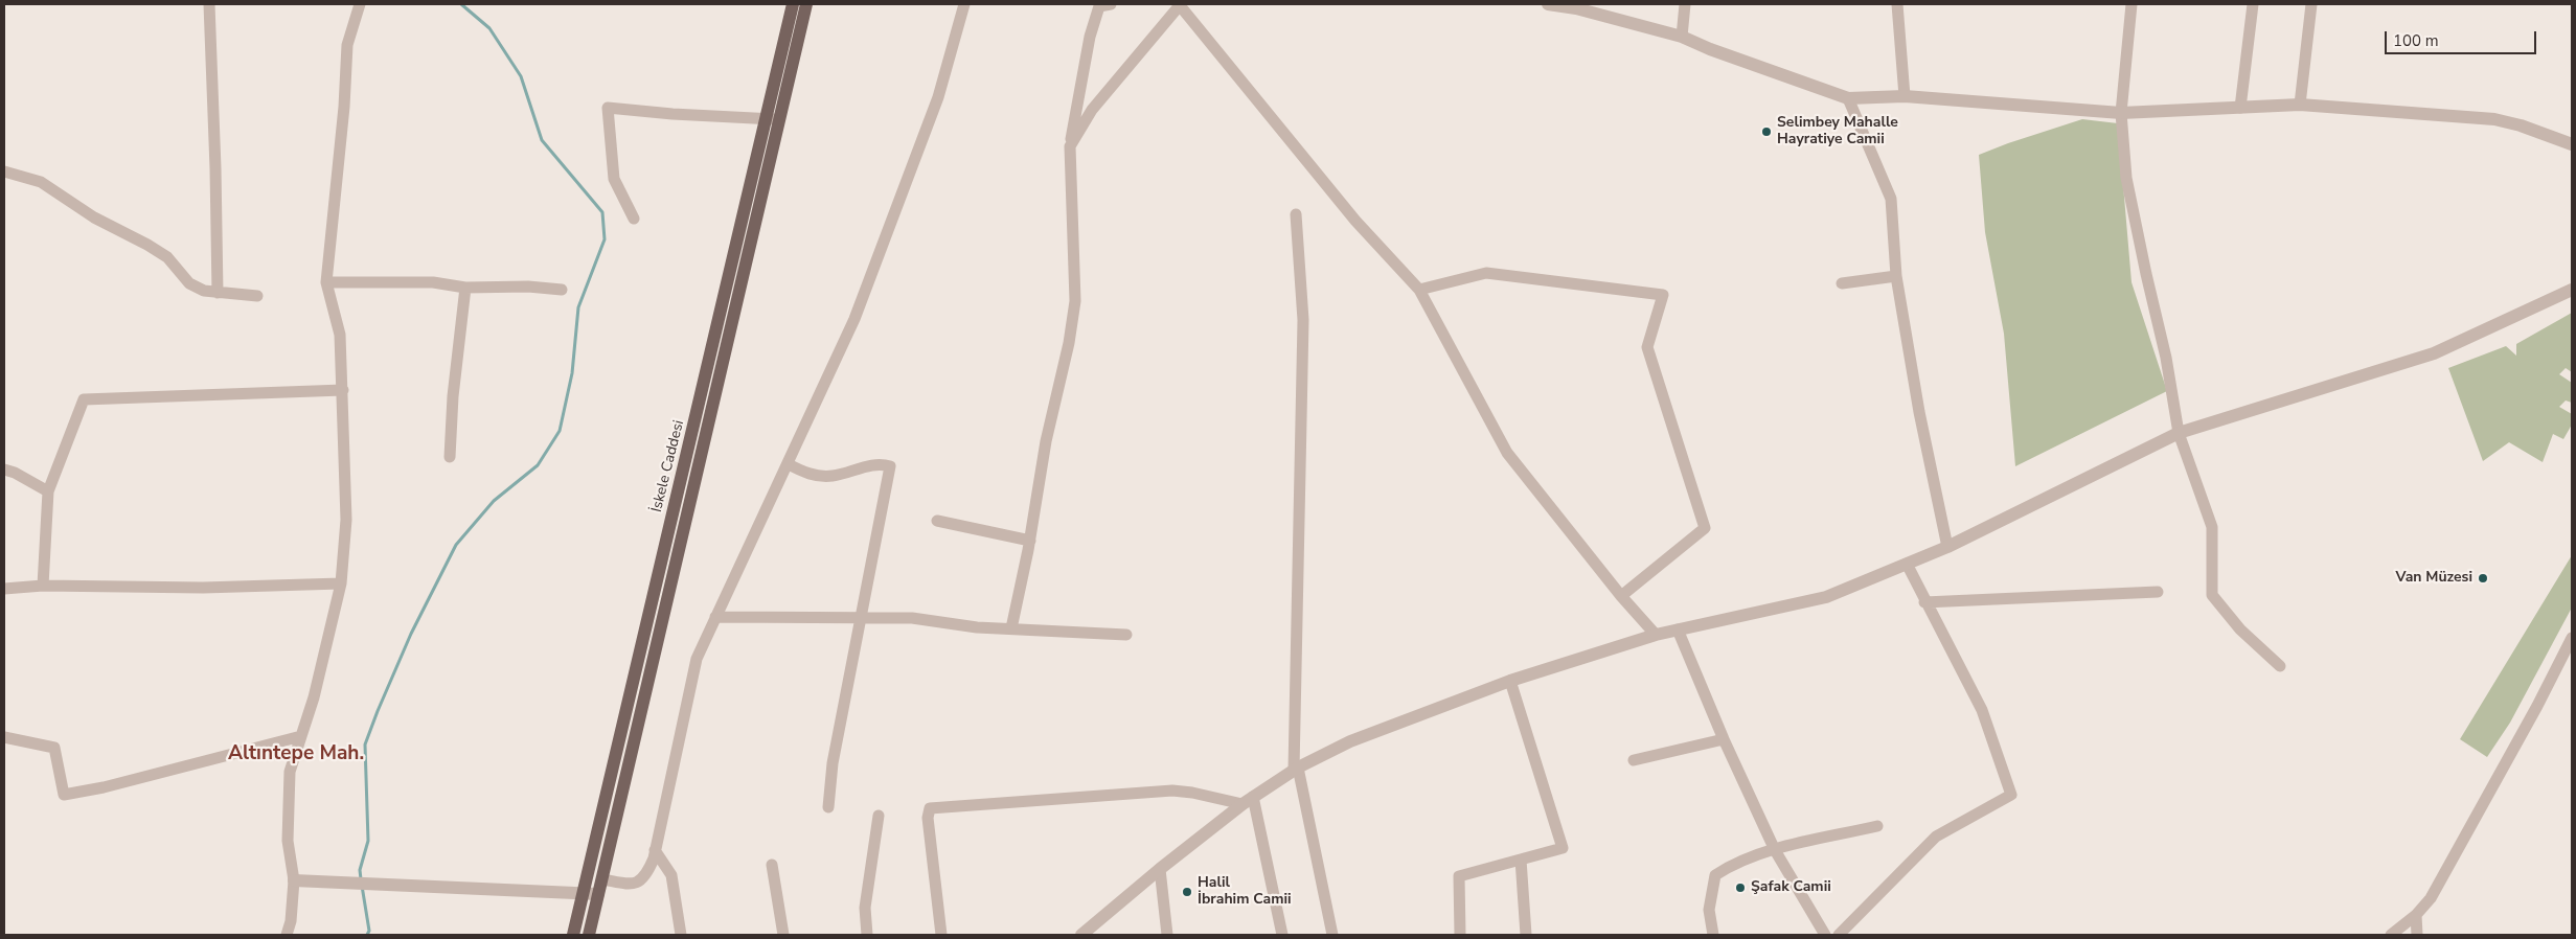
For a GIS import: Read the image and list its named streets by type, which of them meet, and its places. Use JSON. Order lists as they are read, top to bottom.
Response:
{
  "streets": {
    "main road": ["İskele Caddesi"]
  },
  "districts": ["Altıntepe Mah."],
  "places": [
    "Selimbey Mahalle Hayratiye Camii",
    "Van Müzesi",
    "Şafak Camii",
    "Halil İbrahim Camii"
  ],
  "scale_bar": "100 m"
}
